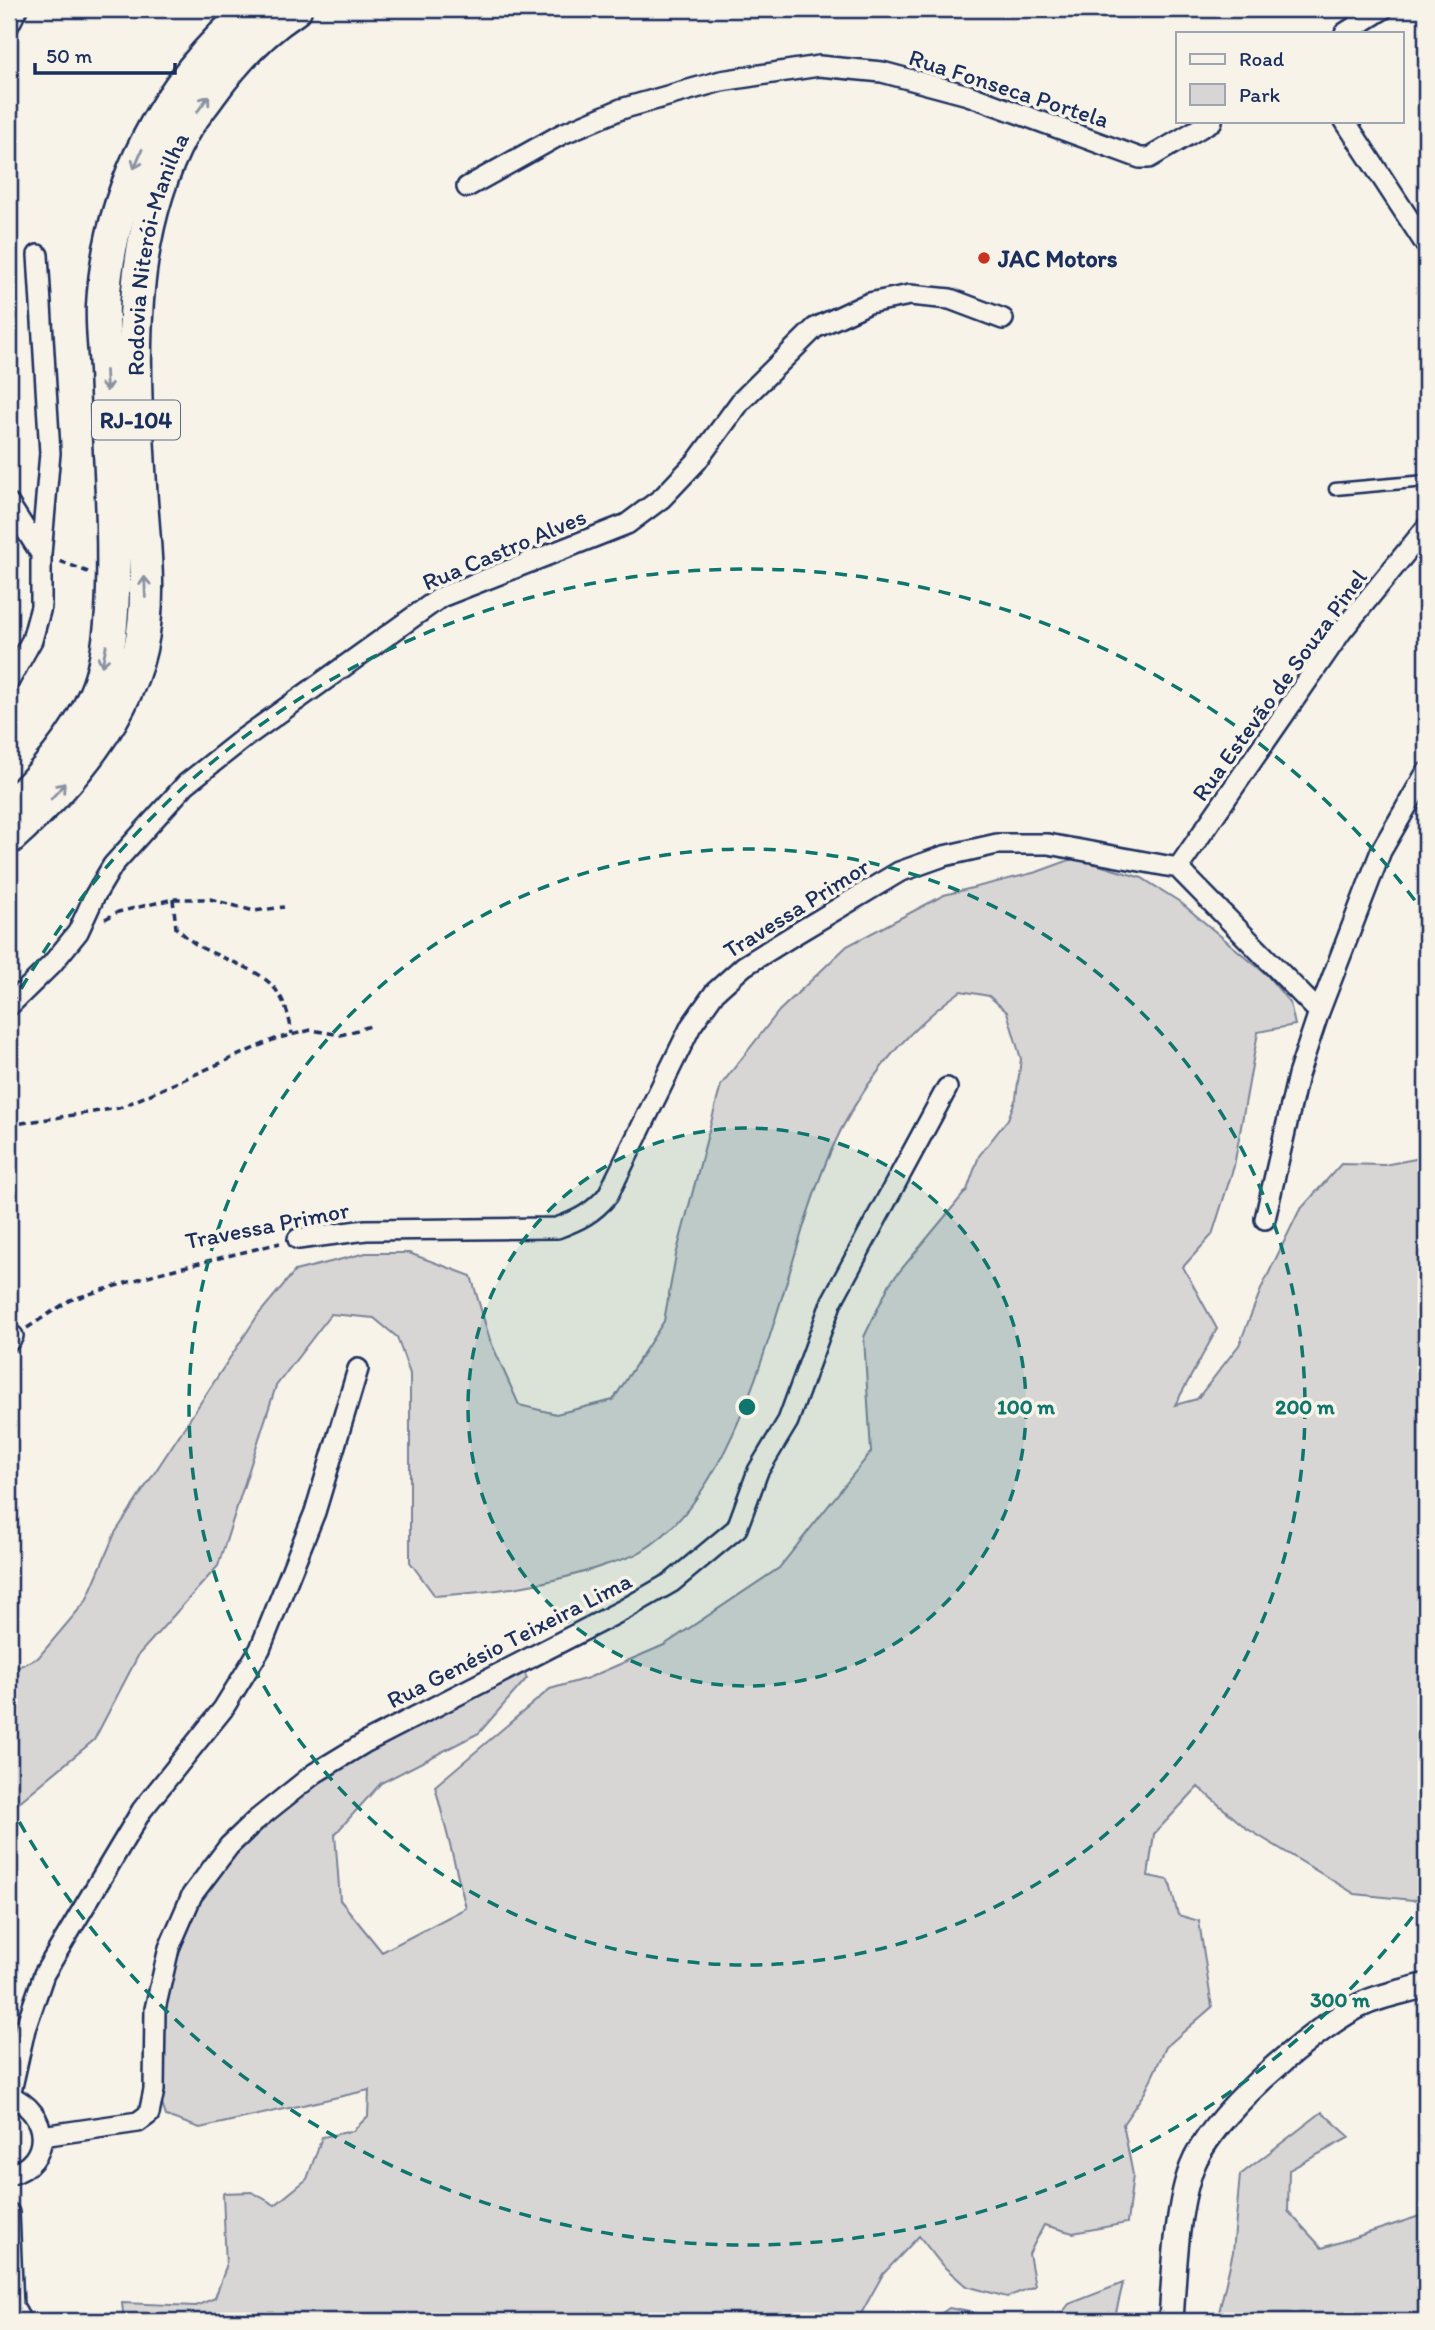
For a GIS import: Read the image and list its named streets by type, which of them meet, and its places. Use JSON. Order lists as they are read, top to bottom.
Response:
{
  "streets": {
    "highway": ["Rodovia Niterói-Manilha", "RJ-104"],
    "street": [
      "Rua Fonseca Portela",
      "Rua Castro Alves",
      "Rua Estevão de Souza Pinel",
      "Travessa Primor",
      "Rua Genésio Teixeira Lima"
    ]
  },
  "crossings": [
    ["Rua Estevão de Souza Pinel", "Travessa Primor"]
  ],
  "places": ["JAC Motors"],
  "legend": ["Road", "Park"],
  "scale_bar": "50 m",
  "rings": ["100 m", "200 m", "300 m"]
}
